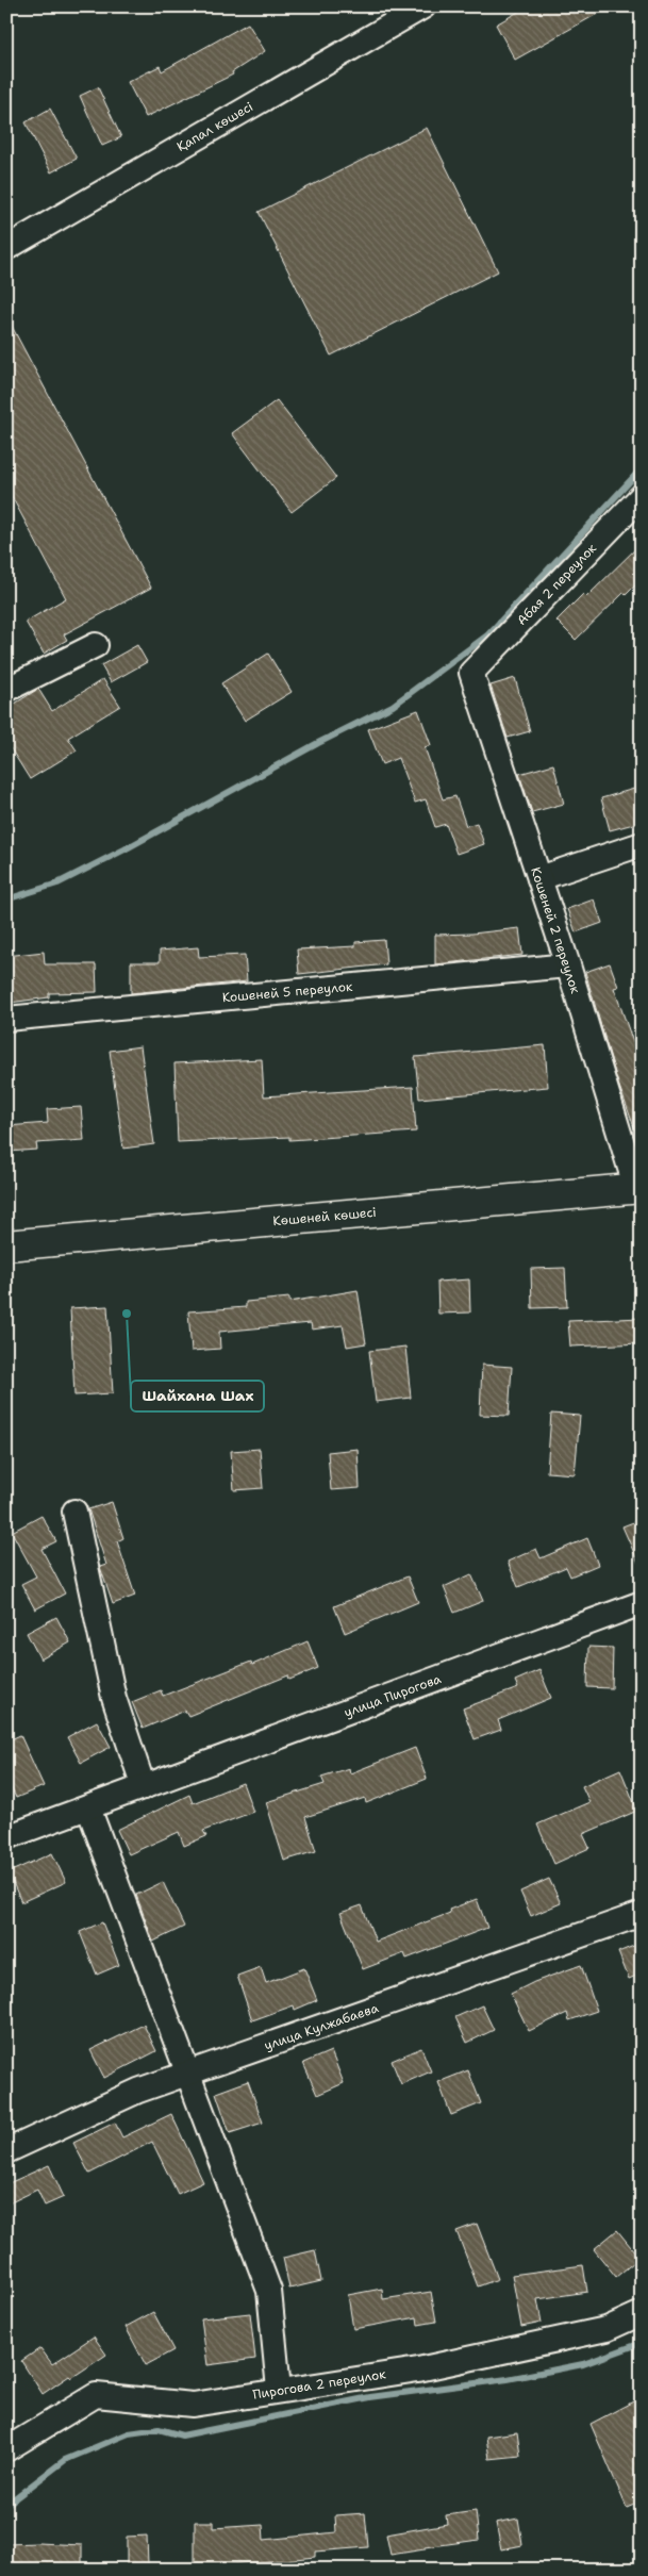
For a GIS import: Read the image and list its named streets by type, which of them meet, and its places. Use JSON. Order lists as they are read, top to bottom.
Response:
{
  "streets": {
    "main road": ["Көшеней көшесі"],
    "street": [
      "Қапал көшесі",
      "Абая 2 переулок",
      "Кошеней 2 переулок",
      "Кошеней 5 переулок",
      "улица Пирогова",
      "улица Кулжабаева",
      "Пирогова 2 переулок"
    ]
  },
  "crossings": [
    ["Абая 2 переулок", "Кошеней 2 переулок"],
    ["Кошеней 2 переулок", "Кошеней 5 переулок"],
    ["Кошеней 2 переулок", "Көшеней көшесі"]
  ],
  "places": ["Шайхана Шах"]
}
